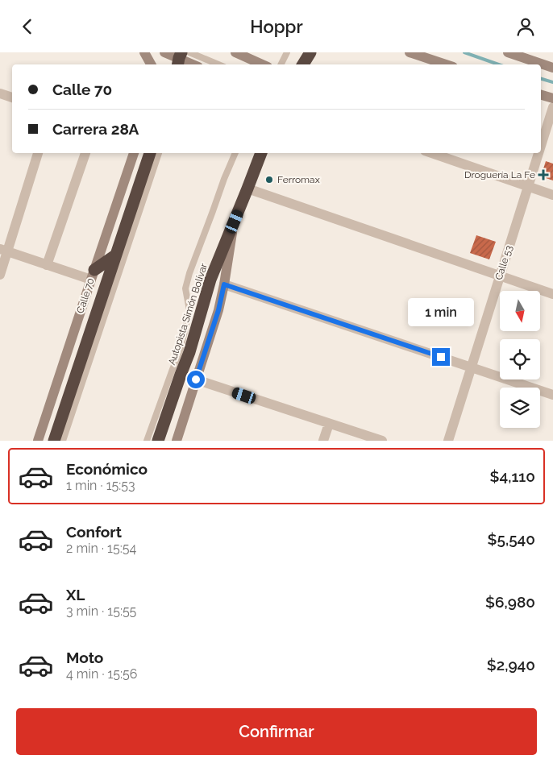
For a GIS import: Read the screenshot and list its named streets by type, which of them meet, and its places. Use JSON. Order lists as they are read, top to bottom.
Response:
{
  "streets": {
    "highway": ["Autopista Simón Bolívar"],
    "street": ["Calle 53", "Calle 70"]
  },
  "places": {
    "health": ["Droguería La Fe"],
    "other": ["Ferromax"]
  },
  "north": "bottom",
  "page": {
    "header": "Hoppr",
    "banner": ["Calle 70", "Carrera 28A"],
    "bubble": "1 min",
    "list": [
      {
        "name": "Económico",
        "note": "1 min · 15:53",
        "value": "$4,110"
      },
      {
        "name": "Confort",
        "note": "2 min · 15:54",
        "value": "$5,540"
      },
      {
        "name": "XL",
        "note": "3 min · 15:55",
        "value": "$6,980"
      },
      {
        "name": "Moto",
        "note": "4 min · 15:56",
        "value": "$2,940"
      }
    ],
    "buttons": "Confirmar"
  }
}
